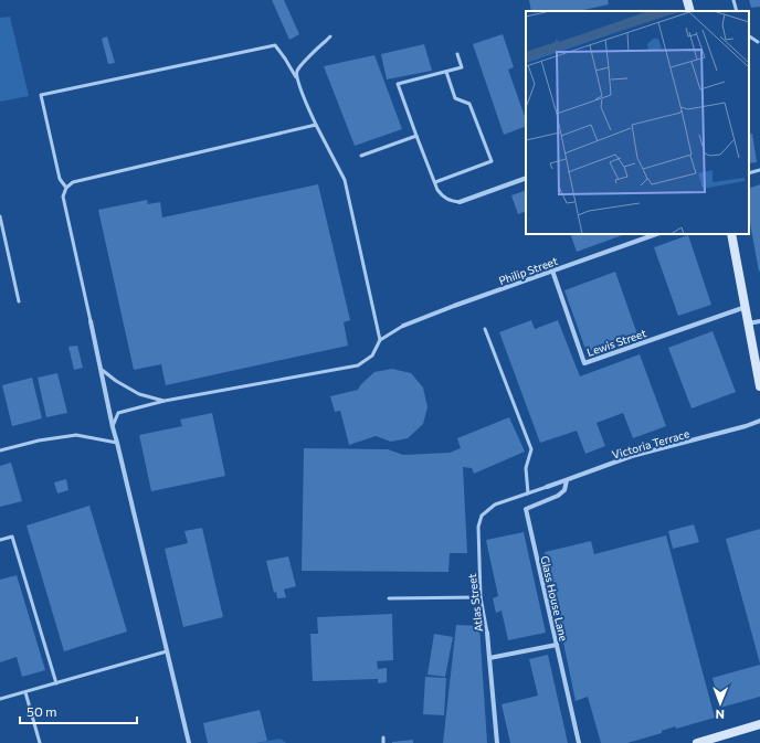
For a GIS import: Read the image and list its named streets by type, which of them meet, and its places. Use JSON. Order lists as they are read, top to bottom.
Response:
{
  "streets": {
    "street": [
      "Philip Street",
      "Lewis Street",
      "Victoria Terrace",
      "Glass House Lane",
      "Atlas Street"
    ]
  },
  "crossings": [
    ["Philip Street", "Lewis Street"],
    ["Victoria Terrace", "Glass House Lane"],
    ["Victoria Terrace", "Atlas Street"]
  ],
  "scale_bar": "50 m",
  "north": "bottom"
}
